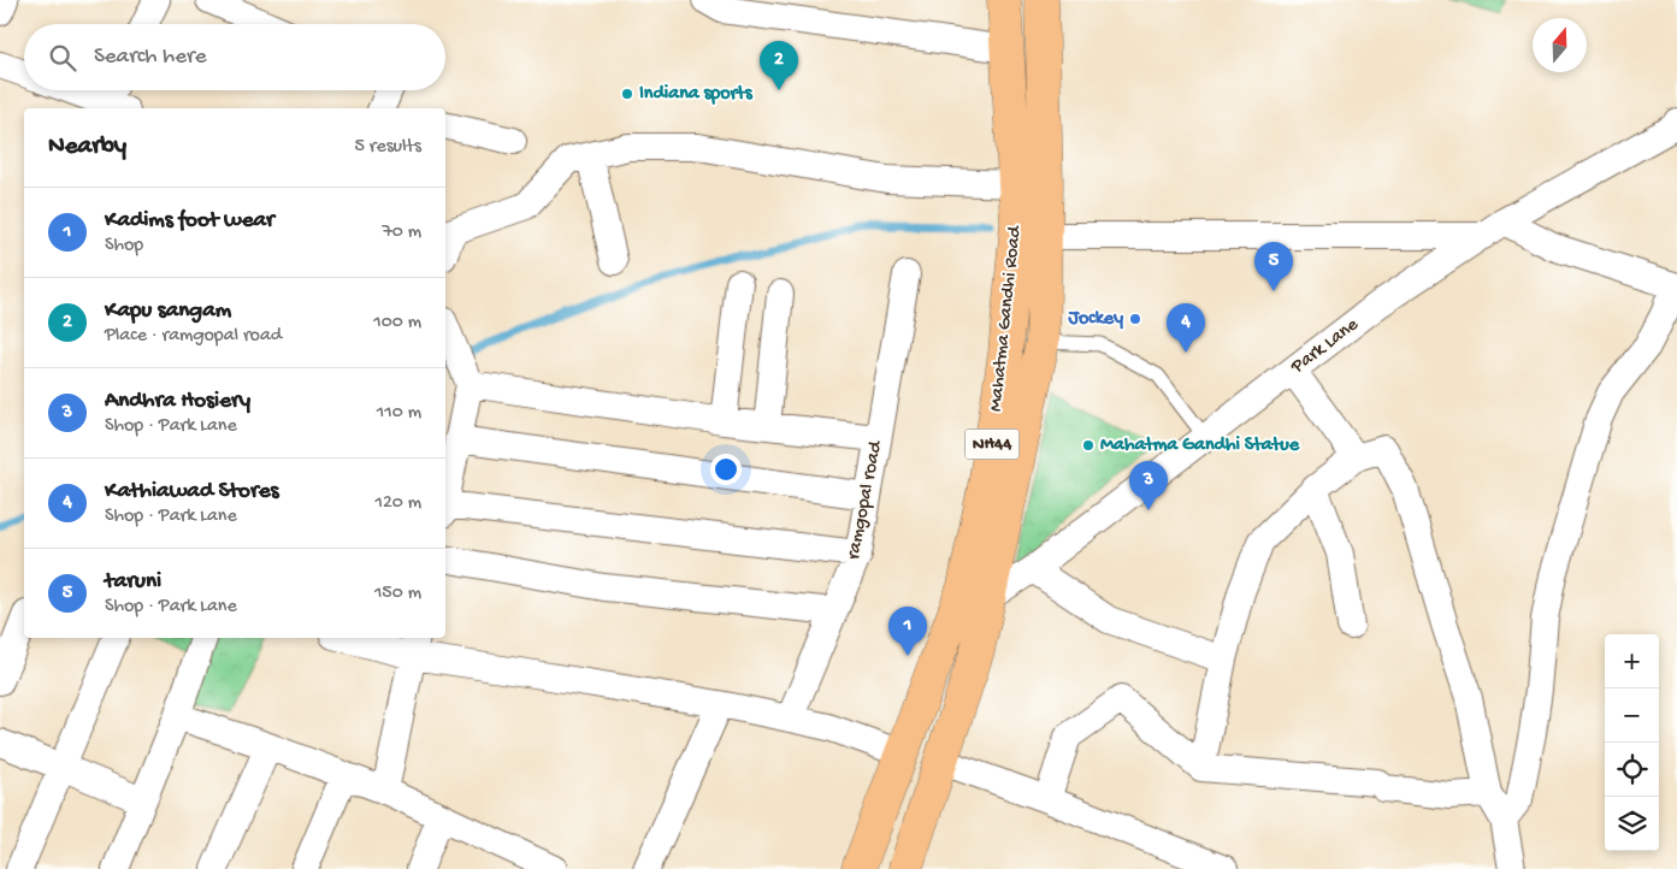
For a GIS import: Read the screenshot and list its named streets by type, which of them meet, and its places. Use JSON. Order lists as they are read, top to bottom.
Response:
{
  "streets": {
    "highway": ["Mahatma Gandhi Road", "NH44"],
    "street": ["Park Lane", "ramgopal road"]
  },
  "crossings": [
    ["Mahatma Gandhi Road", "Park Lane"]
  ],
  "places": ["Indiana sports", "Jockey", "Mahatma Gandhi Statue"],
  "north": "top",
  "page": {
    "search": "Search here",
    "pins": [
      "2",
      "5",
      "4",
      "3",
      "1"
    ],
    "heading": ["Nearby", "5 results"],
    "list": [
      {
        "mark": "1",
        "name": "Kadims foot wear",
        "note": "Shop",
        "value": "70 m"
      },
      {
        "mark": "2",
        "name": "Kapu sangam",
        "note": "Place · ramgopal road",
        "value": "100 m"
      },
      {
        "mark": "3",
        "name": "Andhra Hosiery",
        "note": "Shop · Park Lane",
        "value": "110 m"
      },
      {
        "mark": "4",
        "name": "Kathiawad Stores",
        "note": "Shop · Park Lane",
        "value": "120 m"
      },
      {
        "mark": "5",
        "name": "taruni",
        "note": "Shop · Park Lane",
        "value": "150 m"
      }
    ],
    "map_buttons": ["+", "−"]
  }
}
